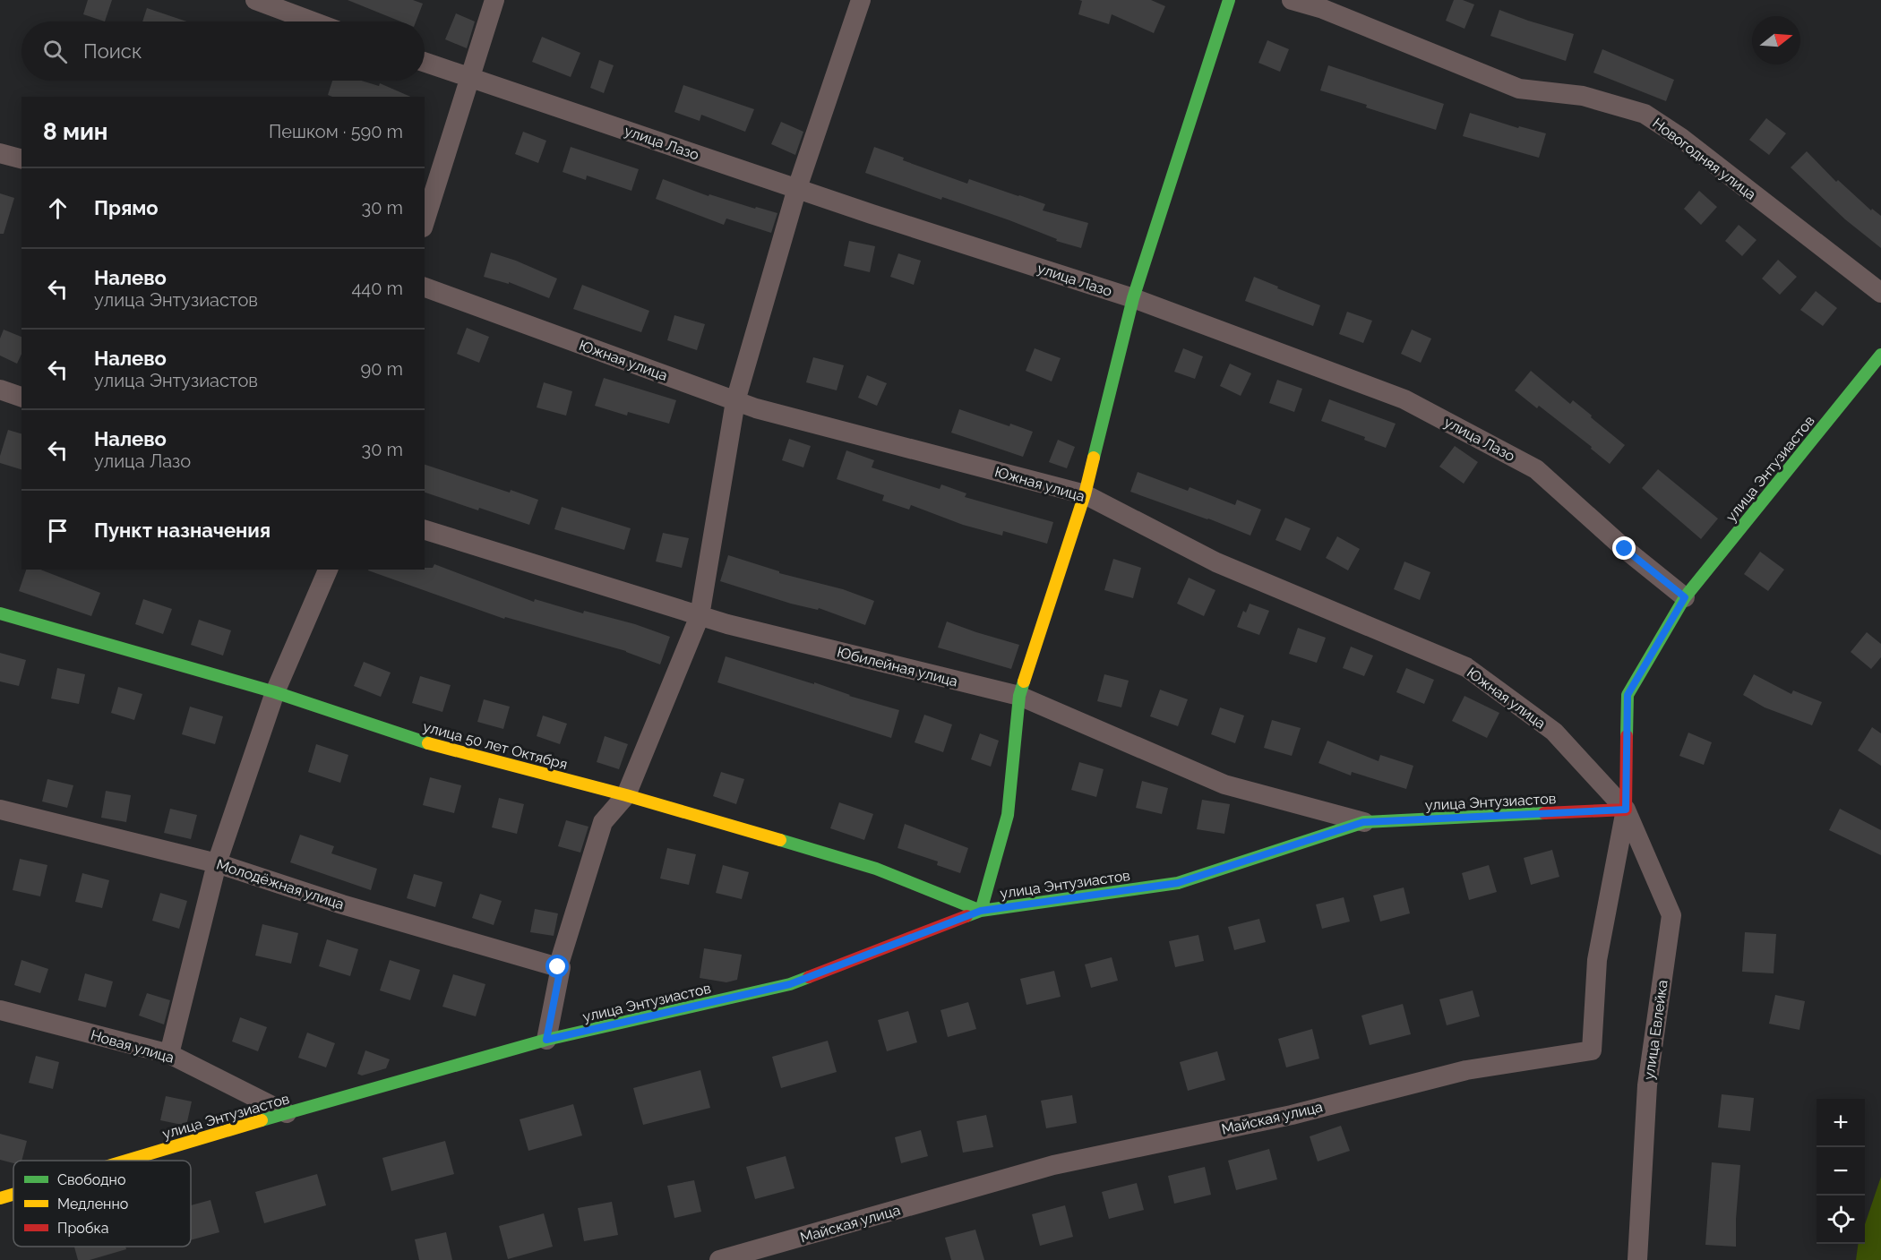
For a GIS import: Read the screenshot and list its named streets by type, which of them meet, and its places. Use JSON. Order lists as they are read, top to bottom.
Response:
{
  "streets": {
    "street": [
      "улица Лазо",
      "Новогодняя улица",
      "Южная улица",
      "улица Энтузиастов",
      "Юбилейная улица",
      "улица 50 лет Октября",
      "Молодёжная улица",
      "улица Евлейка",
      "Новая улица",
      "Майская улица"
    ]
  },
  "crossings": [
    ["улица Лазо", "улица Энтузиастов"],
    ["Южная улица", "улица Энтузиастов"],
    ["Южная улица", "улица Евлейка"],
    ["Южная улица", "Майская улица"],
    ["улица Энтузиастов", "Юбилейная улица"],
    ["улица Энтузиастов", "улица 50 лет Октября"],
    ["улица Энтузиастов", "улица Евлейка"],
    ["улица Энтузиастов", "Новая улица"],
    ["улица Энтузиастов", "Майская улица"],
    ["улица Евлейка", "Майская улица"]
  ],
  "legend": ["Свободно", "Медленно", "Пробка"],
  "north": "right",
  "page": {
    "search": "Поиск",
    "heading": ["8 мин", "Пешком · 590 m"],
    "list": [
      ["Прямо", "30 m"],
      ["Налево", "улица Энтузиастов", "440 m"],
      ["Налево", "улица Энтузиастов", "90 m"],
      ["Налево", "улица Лазо", "30 m"],
      "Пункт назначения"
    ],
    "map_buttons": ["+", "−"]
  }
}
